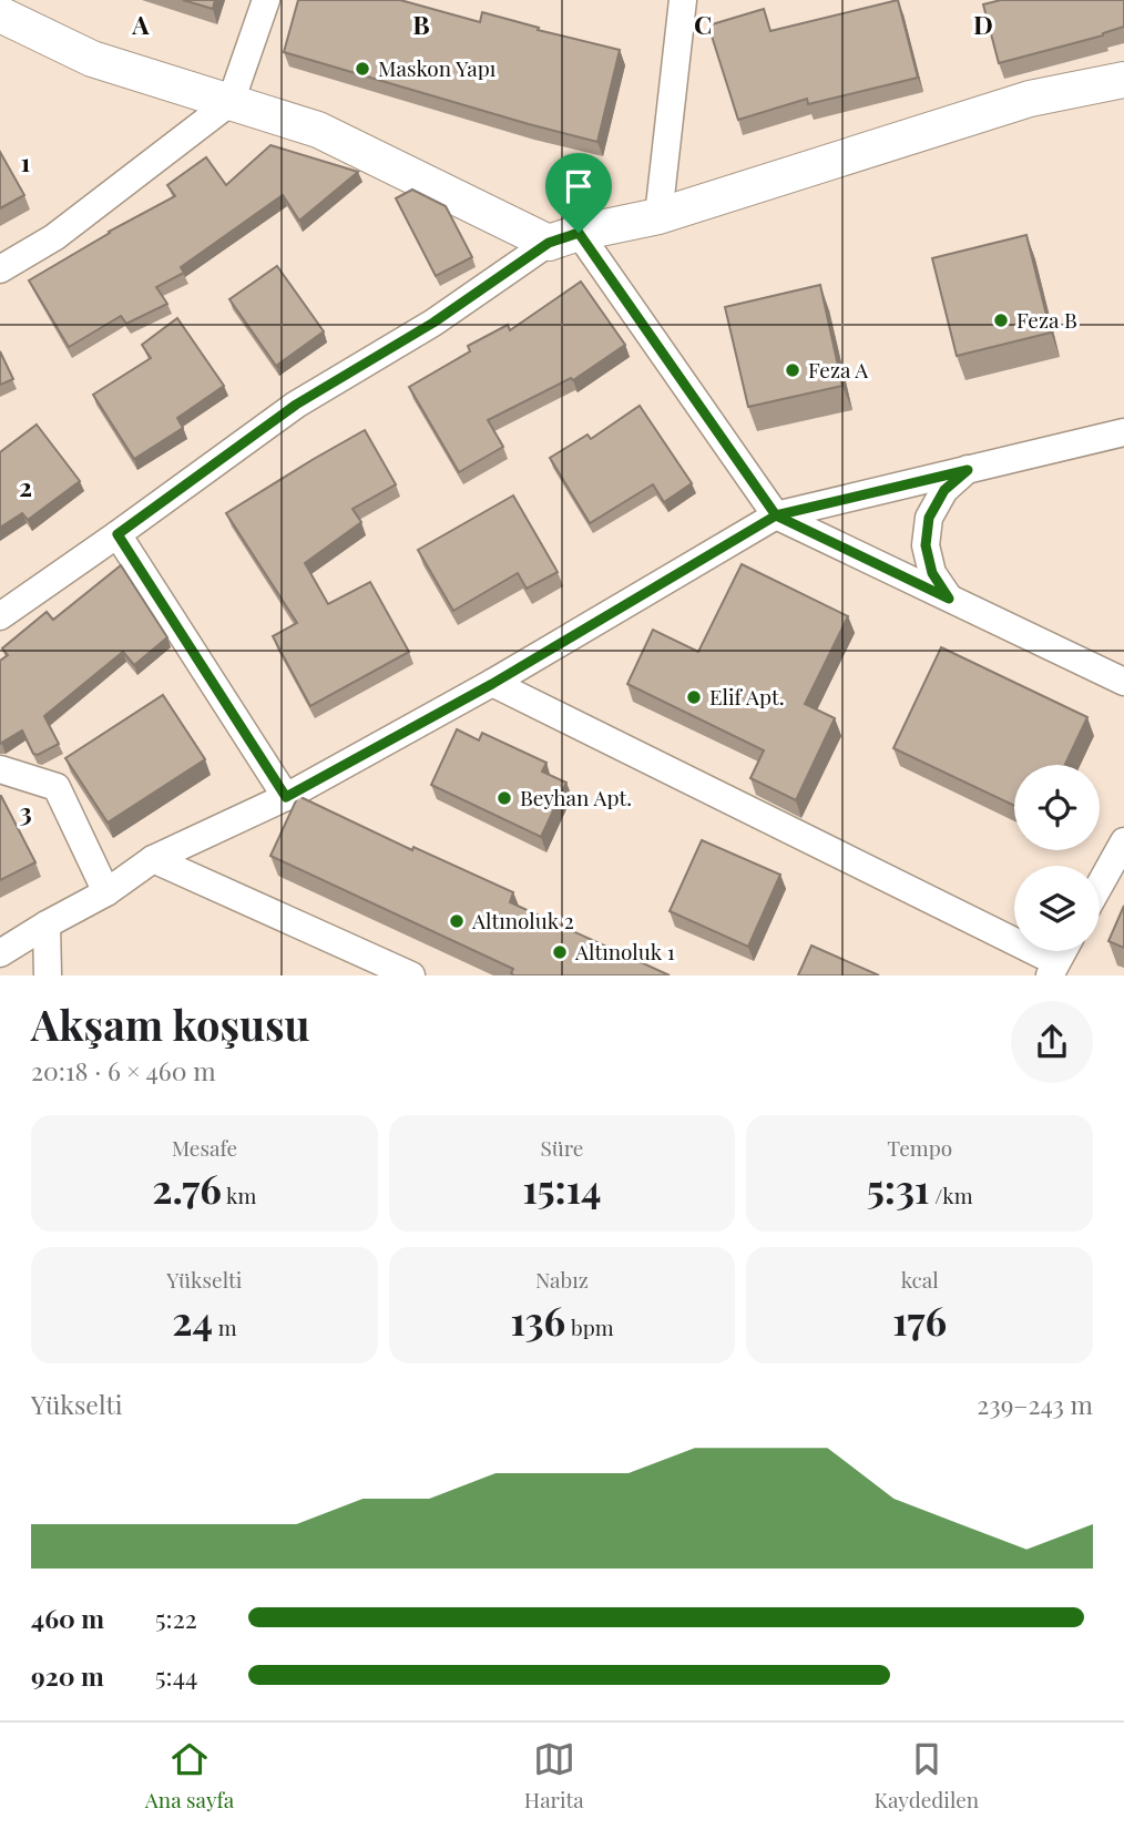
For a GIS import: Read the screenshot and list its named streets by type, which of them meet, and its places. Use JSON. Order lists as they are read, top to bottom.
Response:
{
  "places": [
    "Maskon Yapı",
    "Feza B",
    "Feza A",
    "Elif Apt.",
    "Beyhan Apt.",
    "Altınoluk 2",
    "Altınoluk 1"
  ],
  "page": {
    "heading": ["Akşam koşusu", "20:18 · 6 × 460 m"],
    "stats": [
      ["Mesafe", "2.76 km"],
      ["Süre", "15:14"],
      ["Tempo", "5:31 /km"],
      ["Yükselti", "24 m"],
      ["Nabız", "136 bpm"],
      ["kcal", "176"]
    ],
    "chart": ["Yükselti", "239–243 m"],
    "list": [
      {
        "name": "460 m",
        "note": "5:22"
      },
      {
        "name": "920 m",
        "note": "5:44"
      }
    ],
    "tabs": ["Ana sayfa", "Harita", "Kaydedilen"]
  },
  "grid": {
    "columns": [
      "A",
      "B",
      "C",
      "D"
    ],
    "rows": ["1", "2", "3"]
  }
}
